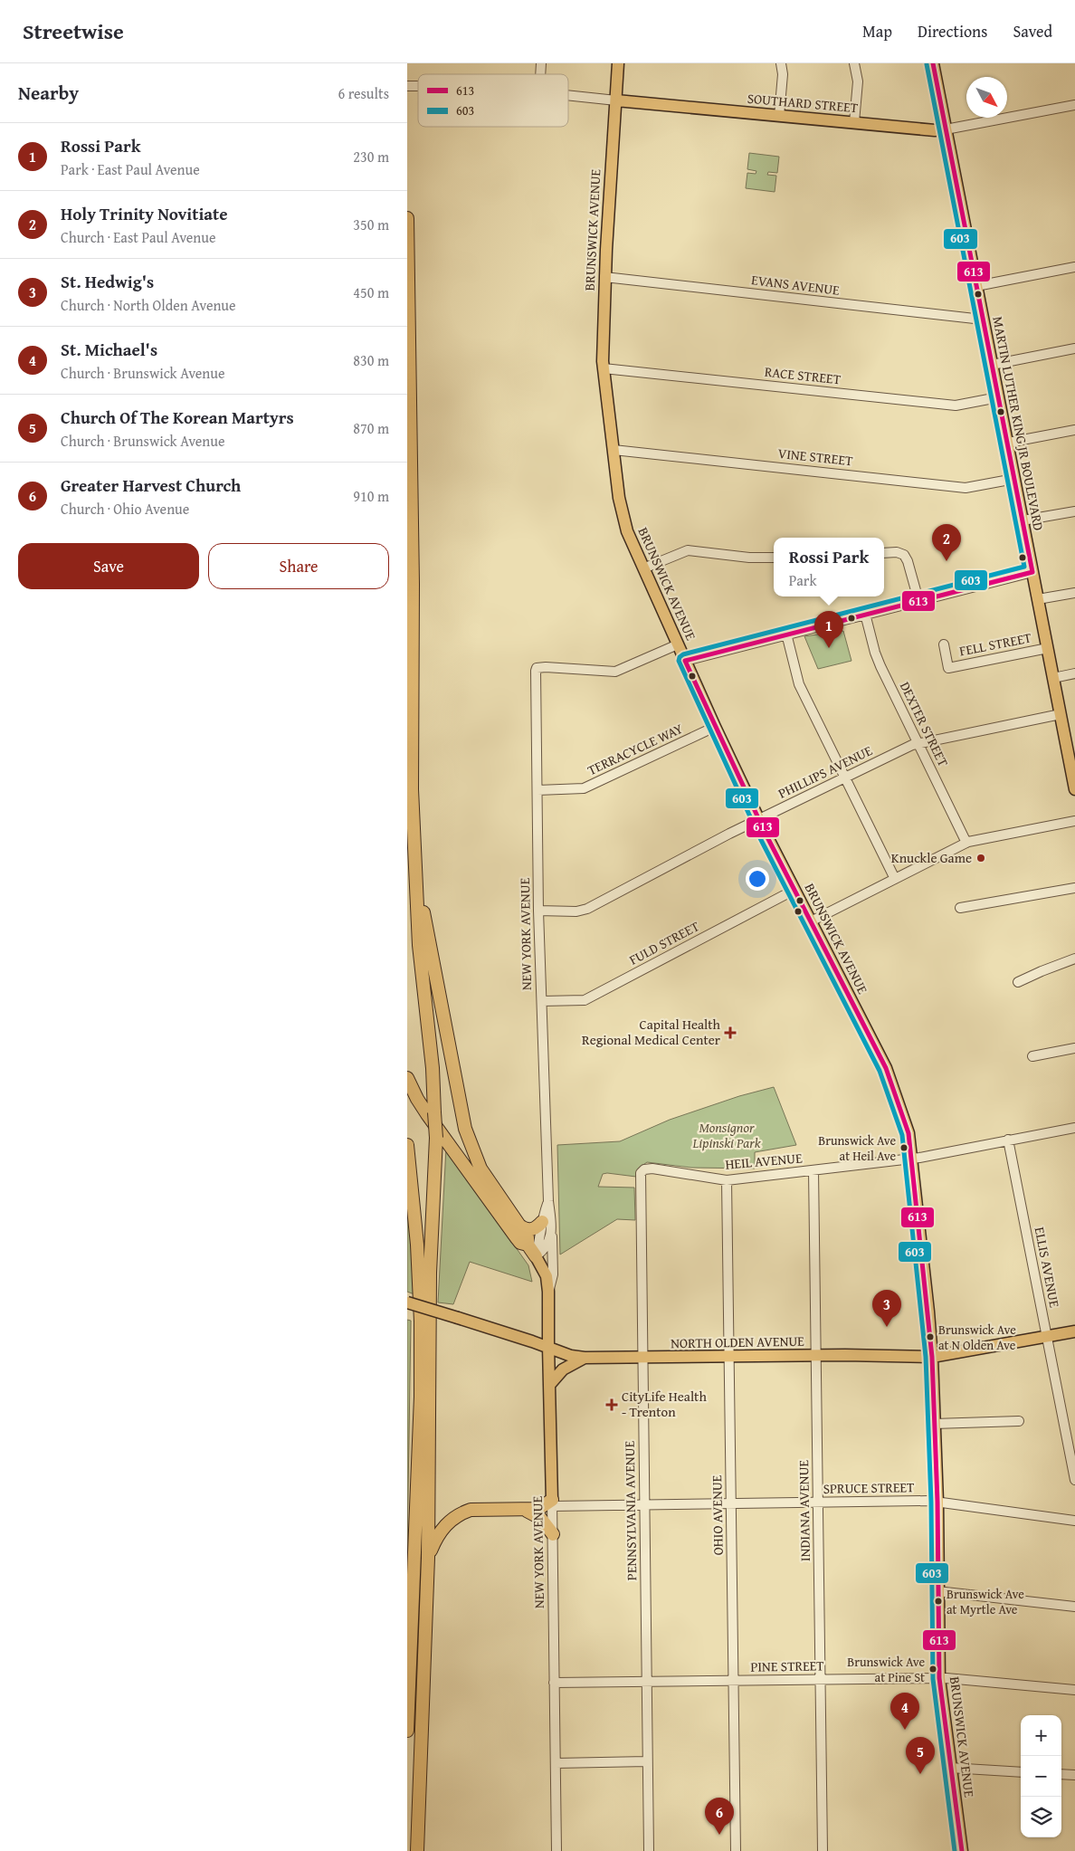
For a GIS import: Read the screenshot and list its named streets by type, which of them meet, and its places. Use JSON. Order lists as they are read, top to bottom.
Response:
{
  "streets": {
    "main road": [
      "SOUTHARD STREET",
      "BRUNSWICK AVENUE",
      "MARTIN LUTHER KING JR BOULEVARD",
      "NEW YORK AVENUE",
      "NORTH OLDEN AVENUE"
    ],
    "street": [
      "EVANS AVENUE",
      "RACE STREET",
      "VINE STREET",
      "FELL STREET",
      "DEXTER STREET",
      "TERRACYCLE WAY",
      "PHILLIPS AVENUE",
      "FULD STREET",
      "HEIL AVENUE",
      "ELLIS AVENUE",
      "SPRUCE STREET",
      "PENNSYLVANIA AVENUE",
      "INDIANA AVENUE",
      "OHIO AVENUE",
      "PINE STREET"
    ]
  },
  "crossings": [
    ["SOUTHARD STREET", "BRUNSWICK AVENUE"],
    ["SOUTHARD STREET", "MARTIN LUTHER KING JR BOULEVARD"],
    ["BRUNSWICK AVENUE", "EVANS AVENUE"],
    ["BRUNSWICK AVENUE", "RACE STREET"],
    ["BRUNSWICK AVENUE", "VINE STREET"],
    ["BRUNSWICK AVENUE", "TERRACYCLE WAY"],
    ["BRUNSWICK AVENUE", "PHILLIPS AVENUE"],
    ["BRUNSWICK AVENUE", "NEW YORK AVENUE"],
    ["BRUNSWICK AVENUE", "FULD STREET"],
    ["BRUNSWICK AVENUE", "HEIL AVENUE"],
    ["BRUNSWICK AVENUE", "NORTH OLDEN AVENUE"],
    ["BRUNSWICK AVENUE", "SPRUCE STREET"],
    ["BRUNSWICK AVENUE", "PINE STREET"],
    ["EVANS AVENUE", "MARTIN LUTHER KING JR BOULEVARD"],
    ["RACE STREET", "MARTIN LUTHER KING JR BOULEVARD"],
    ["MARTIN LUTHER KING JR BOULEVARD", "VINE STREET"],
    ["MARTIN LUTHER KING JR BOULEVARD", "FELL STREET"],
    ["MARTIN LUTHER KING JR BOULEVARD", "PHILLIPS AVENUE"],
    ["DEXTER STREET", "PHILLIPS AVENUE"],
    ["TERRACYCLE WAY", "NEW YORK AVENUE"],
    ["PHILLIPS AVENUE", "NEW YORK AVENUE"],
    ["NEW YORK AVENUE", "FULD STREET"],
    ["NEW YORK AVENUE", "NORTH OLDEN AVENUE"],
    ["NEW YORK AVENUE", "SPRUCE STREET"],
    ["NEW YORK AVENUE", "PINE STREET"],
    ["HEIL AVENUE", "ELLIS AVENUE"],
    ["HEIL AVENUE", "PENNSYLVANIA AVENUE"],
    ["HEIL AVENUE", "INDIANA AVENUE"],
    ["HEIL AVENUE", "OHIO AVENUE"],
    ["ELLIS AVENUE", "NORTH OLDEN AVENUE"],
    ["NORTH OLDEN AVENUE", "PENNSYLVANIA AVENUE"],
    ["NORTH OLDEN AVENUE", "INDIANA AVENUE"],
    ["NORTH OLDEN AVENUE", "OHIO AVENUE"],
    ["SPRUCE STREET", "PENNSYLVANIA AVENUE"],
    ["SPRUCE STREET", "INDIANA AVENUE"],
    ["SPRUCE STREET", "OHIO AVENUE"],
    ["PENNSYLVANIA AVENUE", "PINE STREET"],
    ["INDIANA AVENUE", "PINE STREET"],
    ["OHIO AVENUE", "PINE STREET"]
  ],
  "parks": ["Monsignor Lipinski Park"],
  "places": {
    "other": [
      "Knuckle Game",
      "Brunswick Ave at Heil Ave",
      "Brunswick Ave at N Olden Ave",
      "Brunswick Ave at Myrtle Ave",
      "Brunswick Ave at Pine St"
    ],
    "health": ["Capital Health Regional Medical Center", "CityLife Health - Trenton"]
  },
  "lines": ["transit line 613", "transit line 603"],
  "legend": ["613", "603"],
  "north": "bottom right",
  "page": {
    "header": "Streetwise",
    "nav": ["Map", "Directions", "Saved"],
    "heading": ["Nearby", "6 results"],
    "list": [
      {
        "mark": "1",
        "name": "Rossi Park",
        "note": "Park · East Paul Avenue",
        "value": "230 m"
      },
      {
        "mark": "2",
        "name": "Holy Trinity Novitiate",
        "note": "Church · East Paul Avenue",
        "value": "350 m"
      },
      {
        "mark": "3",
        "name": "St. Hedwig's",
        "note": "Church · North Olden Avenue",
        "value": "450 m"
      },
      {
        "mark": "4",
        "name": "St. Michael's",
        "note": "Church · Brunswick Avenue",
        "value": "830 m"
      },
      {
        "mark": "5",
        "name": "Church Of The Korean Martyrs",
        "note": "Church · Brunswick Avenue",
        "value": "870 m"
      },
      {
        "mark": "6",
        "name": "Greater Harvest Church",
        "note": "Church · Ohio Avenue",
        "value": "910 m"
      }
    ],
    "pins": [
      "2",
      "1",
      "3",
      "4",
      "5",
      "6"
    ],
    "buttons": ["Save", "Share"],
    "popup": ["Rossi Park", "Park"],
    "map_buttons": ["+", "−"]
  }
}
